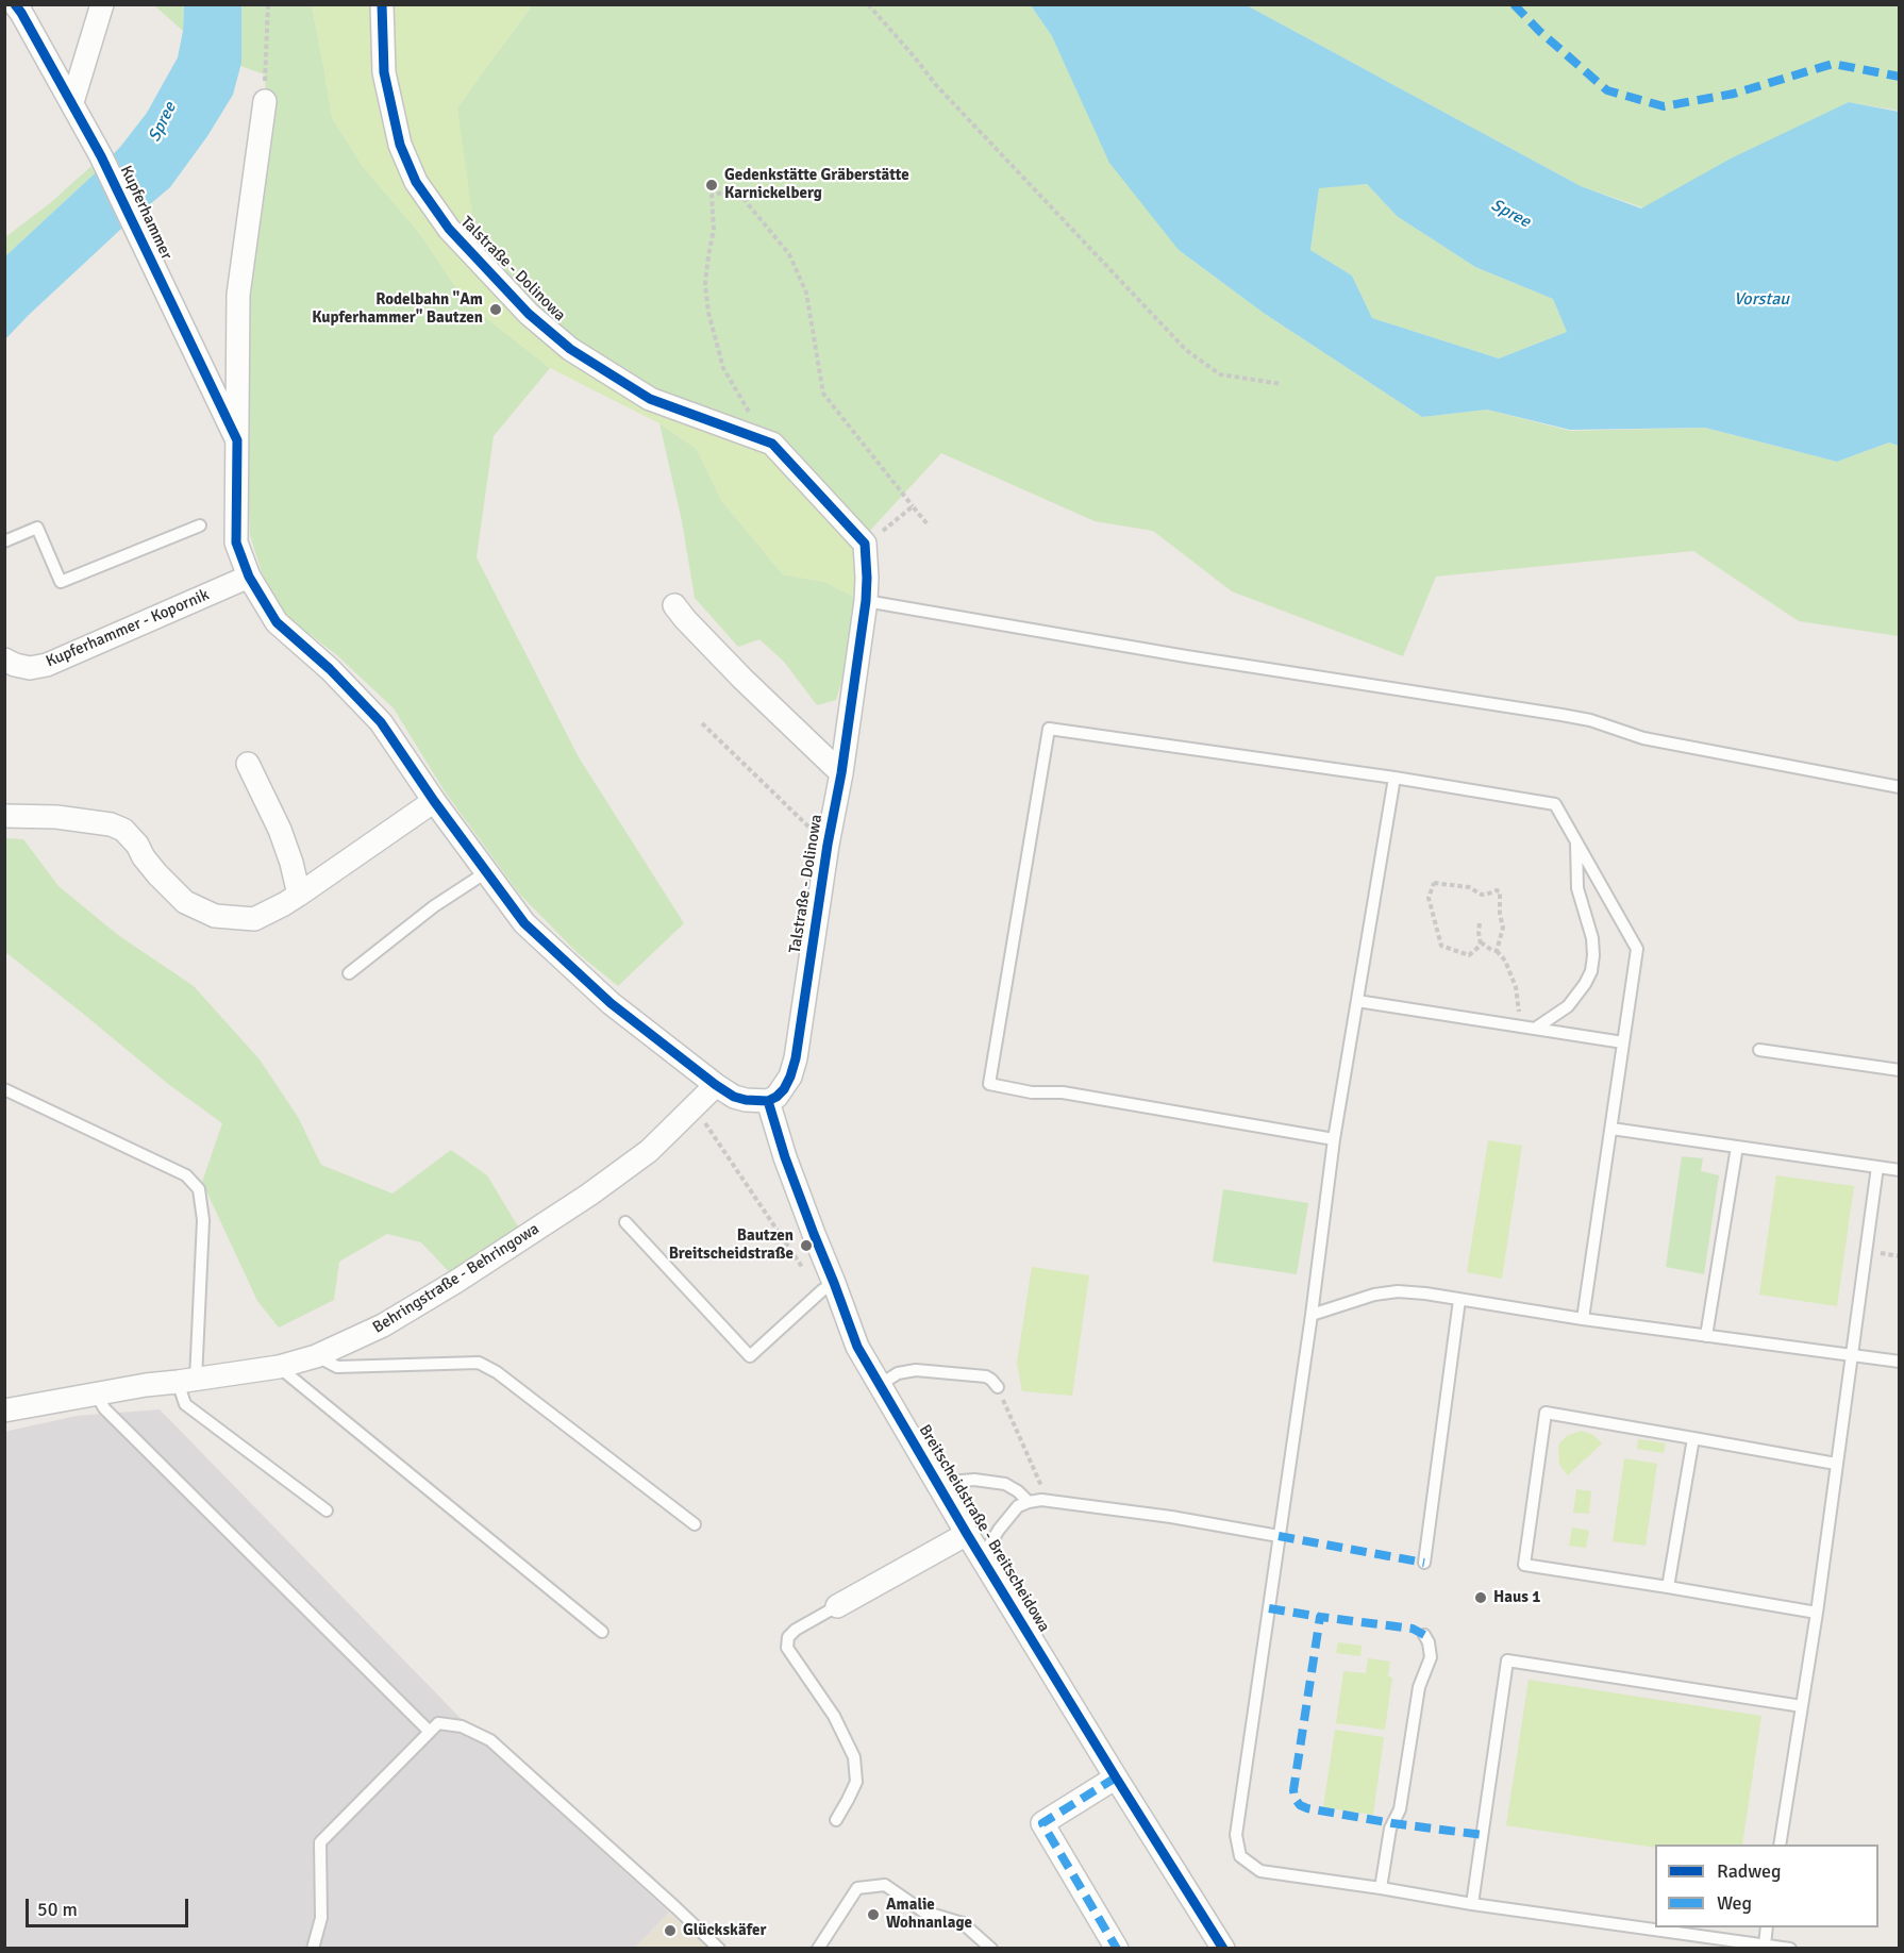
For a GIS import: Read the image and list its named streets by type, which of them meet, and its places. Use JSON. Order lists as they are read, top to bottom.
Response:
{
  "streets": {
    "street": [
      "Kupferhammer",
      "Talstraße - Dolinowa",
      "Kupferhammer - Kopornik",
      "Behringstraße - Behringowa",
      "Breitscheidstraße - Breitscheidowa"
    ]
  },
  "crossings": [
    ["Talstraße - Dolinowa", "Breitscheidstraße - Breitscheidowa"]
  ],
  "water": ["Spree", "Vorstau"],
  "places": [
    "Gedenkstätte Gräberstätte Karnickelberg",
    "Rodelbahn \"Am Kupferhammer\" Bautzen",
    "Bautzen Breitscheidstraße",
    "Haus 1",
    "Amalie Wohnanlage",
    "Glückskäfer"
  ],
  "legend": ["Radweg", "Weg"],
  "scale_bar": "50 m"
}
